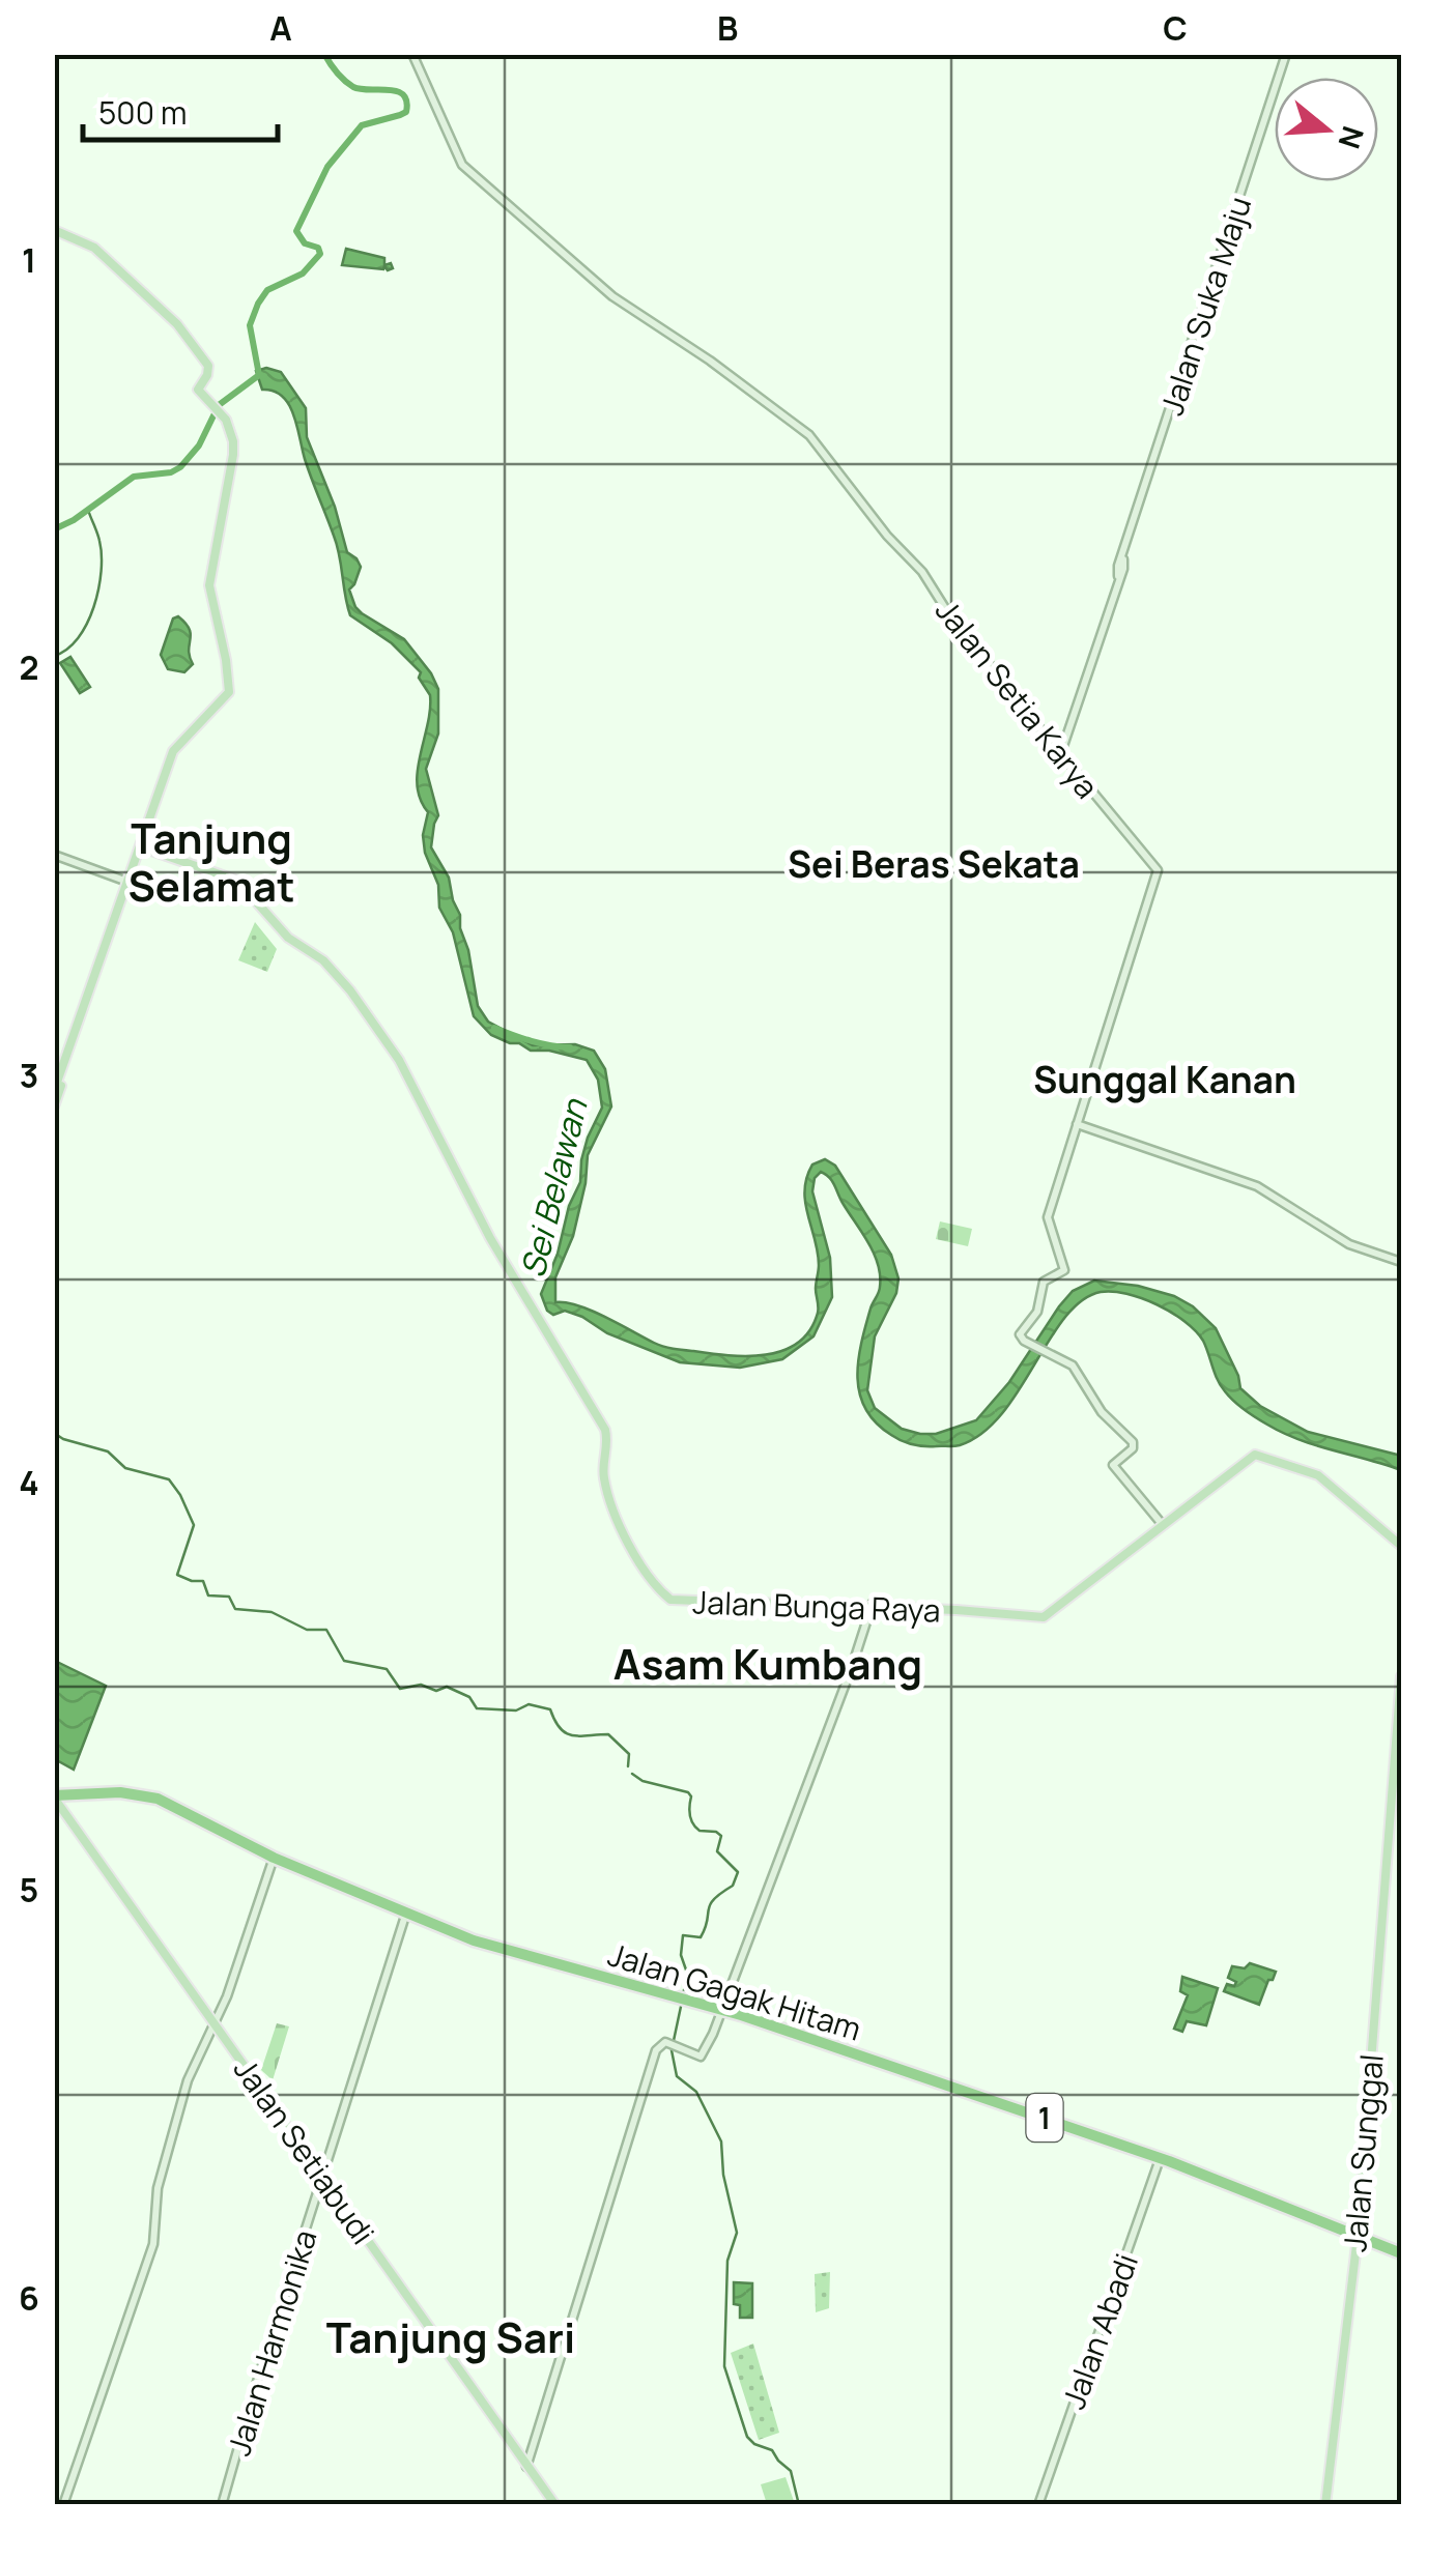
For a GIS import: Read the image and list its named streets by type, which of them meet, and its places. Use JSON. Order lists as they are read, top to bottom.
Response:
{
  "streets": {
    "highway": ["Jalan Gagak Hitam", "1"],
    "main road": ["Jalan Bunga Raya", "Jalan Setiabudi", "Jalan Sunggal"],
    "street": [
      "Jalan Suka Maju",
      "Jalan Setia Karya",
      "Jalan Abadi",
      "Jalan Harmonika"
    ]
  },
  "crossings": [
    ["Jalan Suka Maju", "Jalan Setia Karya"],
    ["Jalan Gagak Hitam", "Jalan Setiabudi"],
    ["Jalan Gagak Hitam", "Jalan Sunggal"],
    ["Jalan Gagak Hitam", "Jalan Abadi"],
    ["Jalan Gagak Hitam", "Jalan Harmonika"],
    ["Jalan Setiabudi", "Jalan Harmonika"]
  ],
  "districts": [
    "Tanjung Selamat",
    "Sei Beras Sekata",
    "Sunggal Kanan",
    "Asam Kumbang",
    "Tanjung Sari"
  ],
  "water": ["Sei Belawan"],
  "scale_bar": "500 m",
  "north": "right",
  "grid": {
    "columns": ["A", "B", "C"],
    "rows": [
      "1",
      "2",
      "3",
      "4",
      "5",
      "6"
    ]
  }
}
